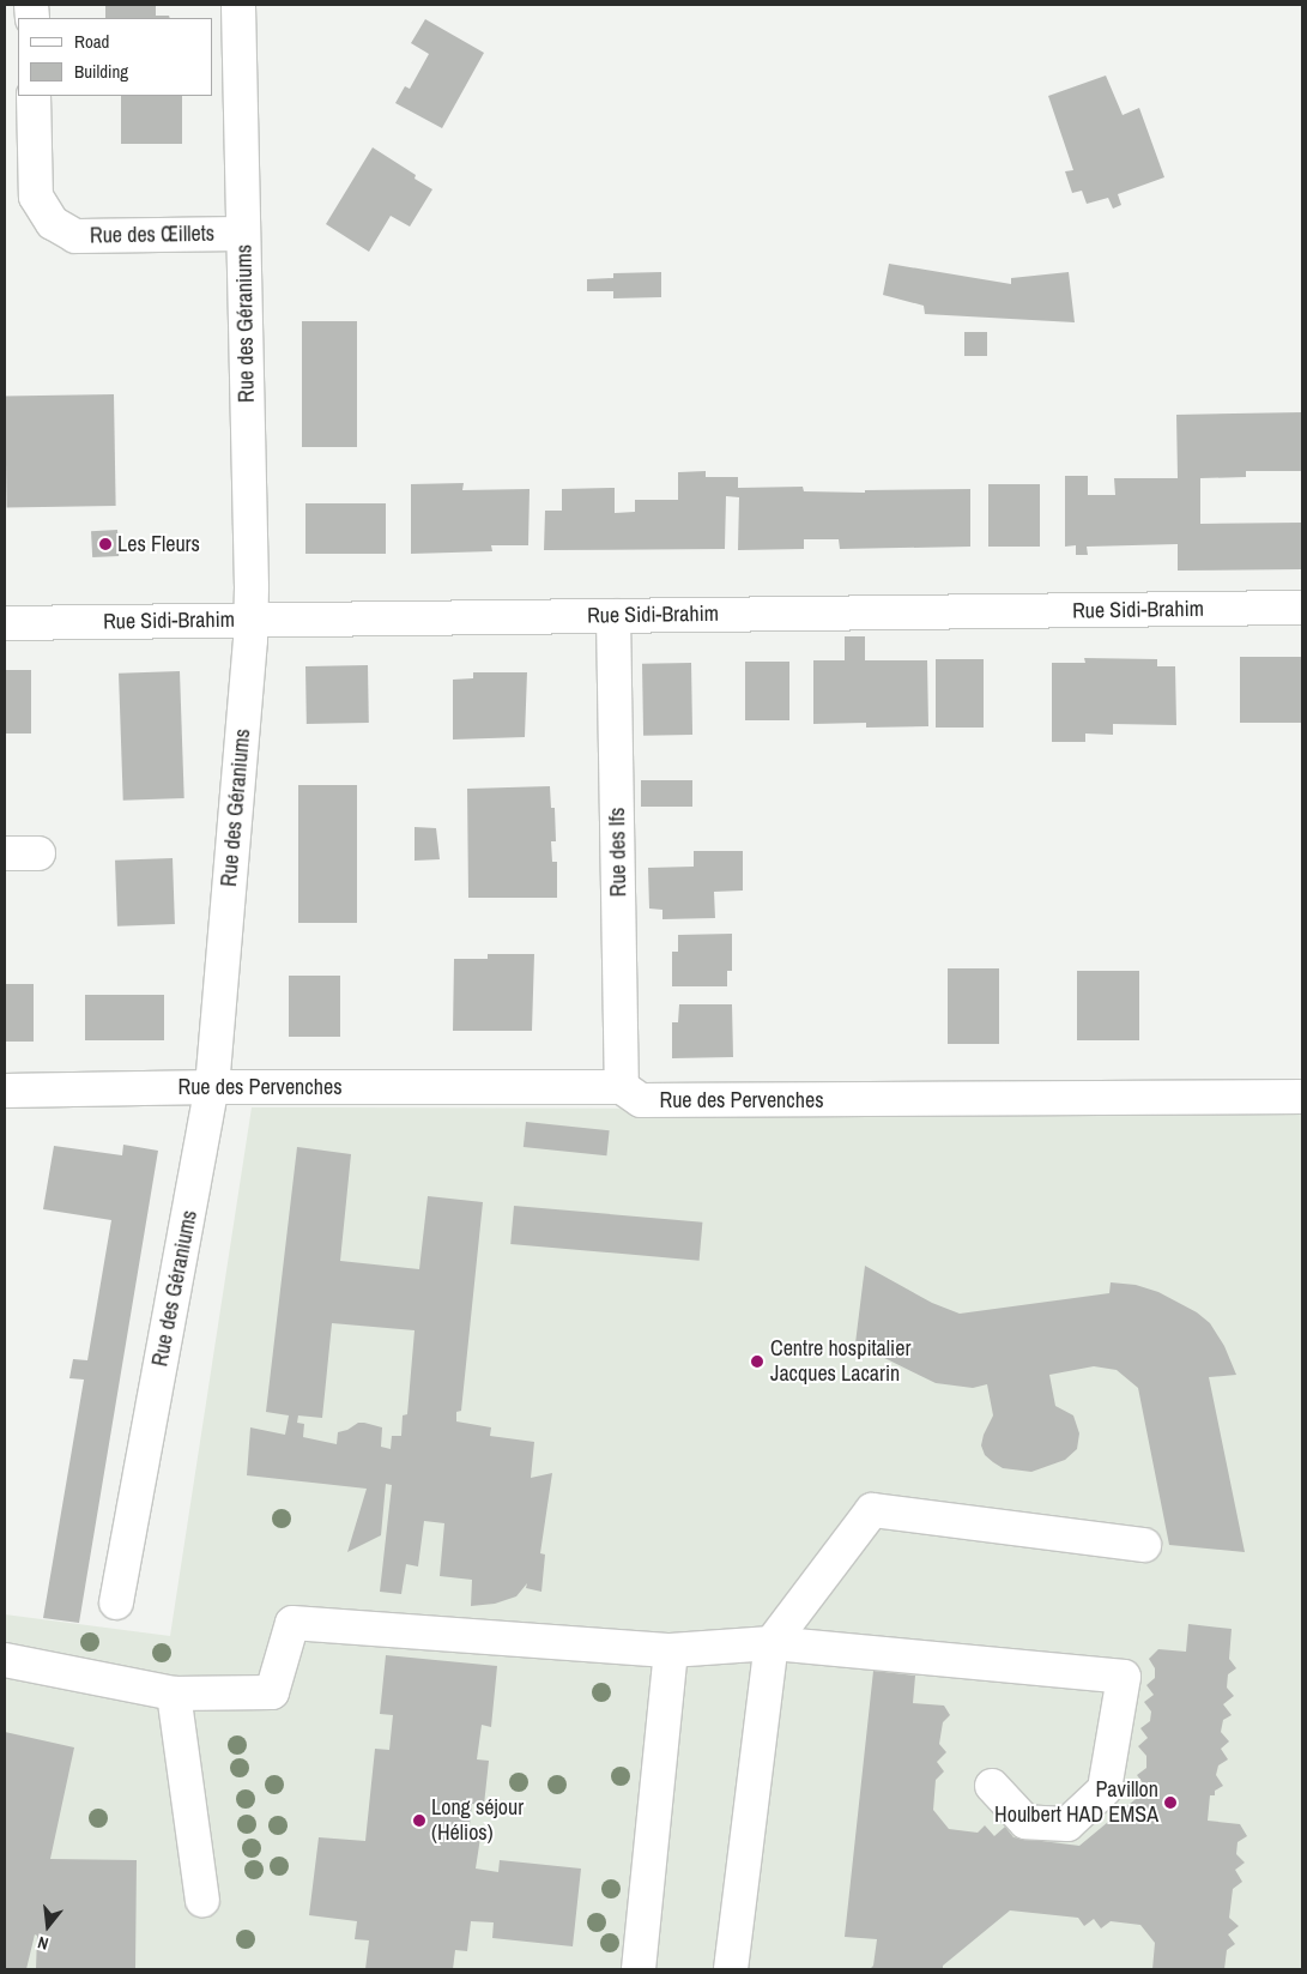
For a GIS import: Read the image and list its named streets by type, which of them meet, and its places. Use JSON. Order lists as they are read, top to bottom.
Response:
{
  "streets": {
    "street": [
      "Rue des Œillets",
      "Rue des Géraniums",
      "Rue Sidi-Brahim",
      "Rue des Ifs",
      "Rue des Pervenches"
    ]
  },
  "crossings": [
    ["Rue des Œillets", "Rue des Géraniums"],
    ["Rue des Géraniums", "Rue Sidi-Brahim"],
    ["Rue des Géraniums", "Rue des Pervenches"],
    ["Rue Sidi-Brahim", "Rue des Ifs"],
    ["Rue des Ifs", "Rue des Pervenches"]
  ],
  "places": [
    "Les Fleurs",
    "Centre hospitalier Jacques Lacarin",
    "Pavillon Houlbert HAD EMSA",
    "Long séjour (Hélios)"
  ],
  "legend": ["Road", "Building"],
  "north": "bottom"
}
